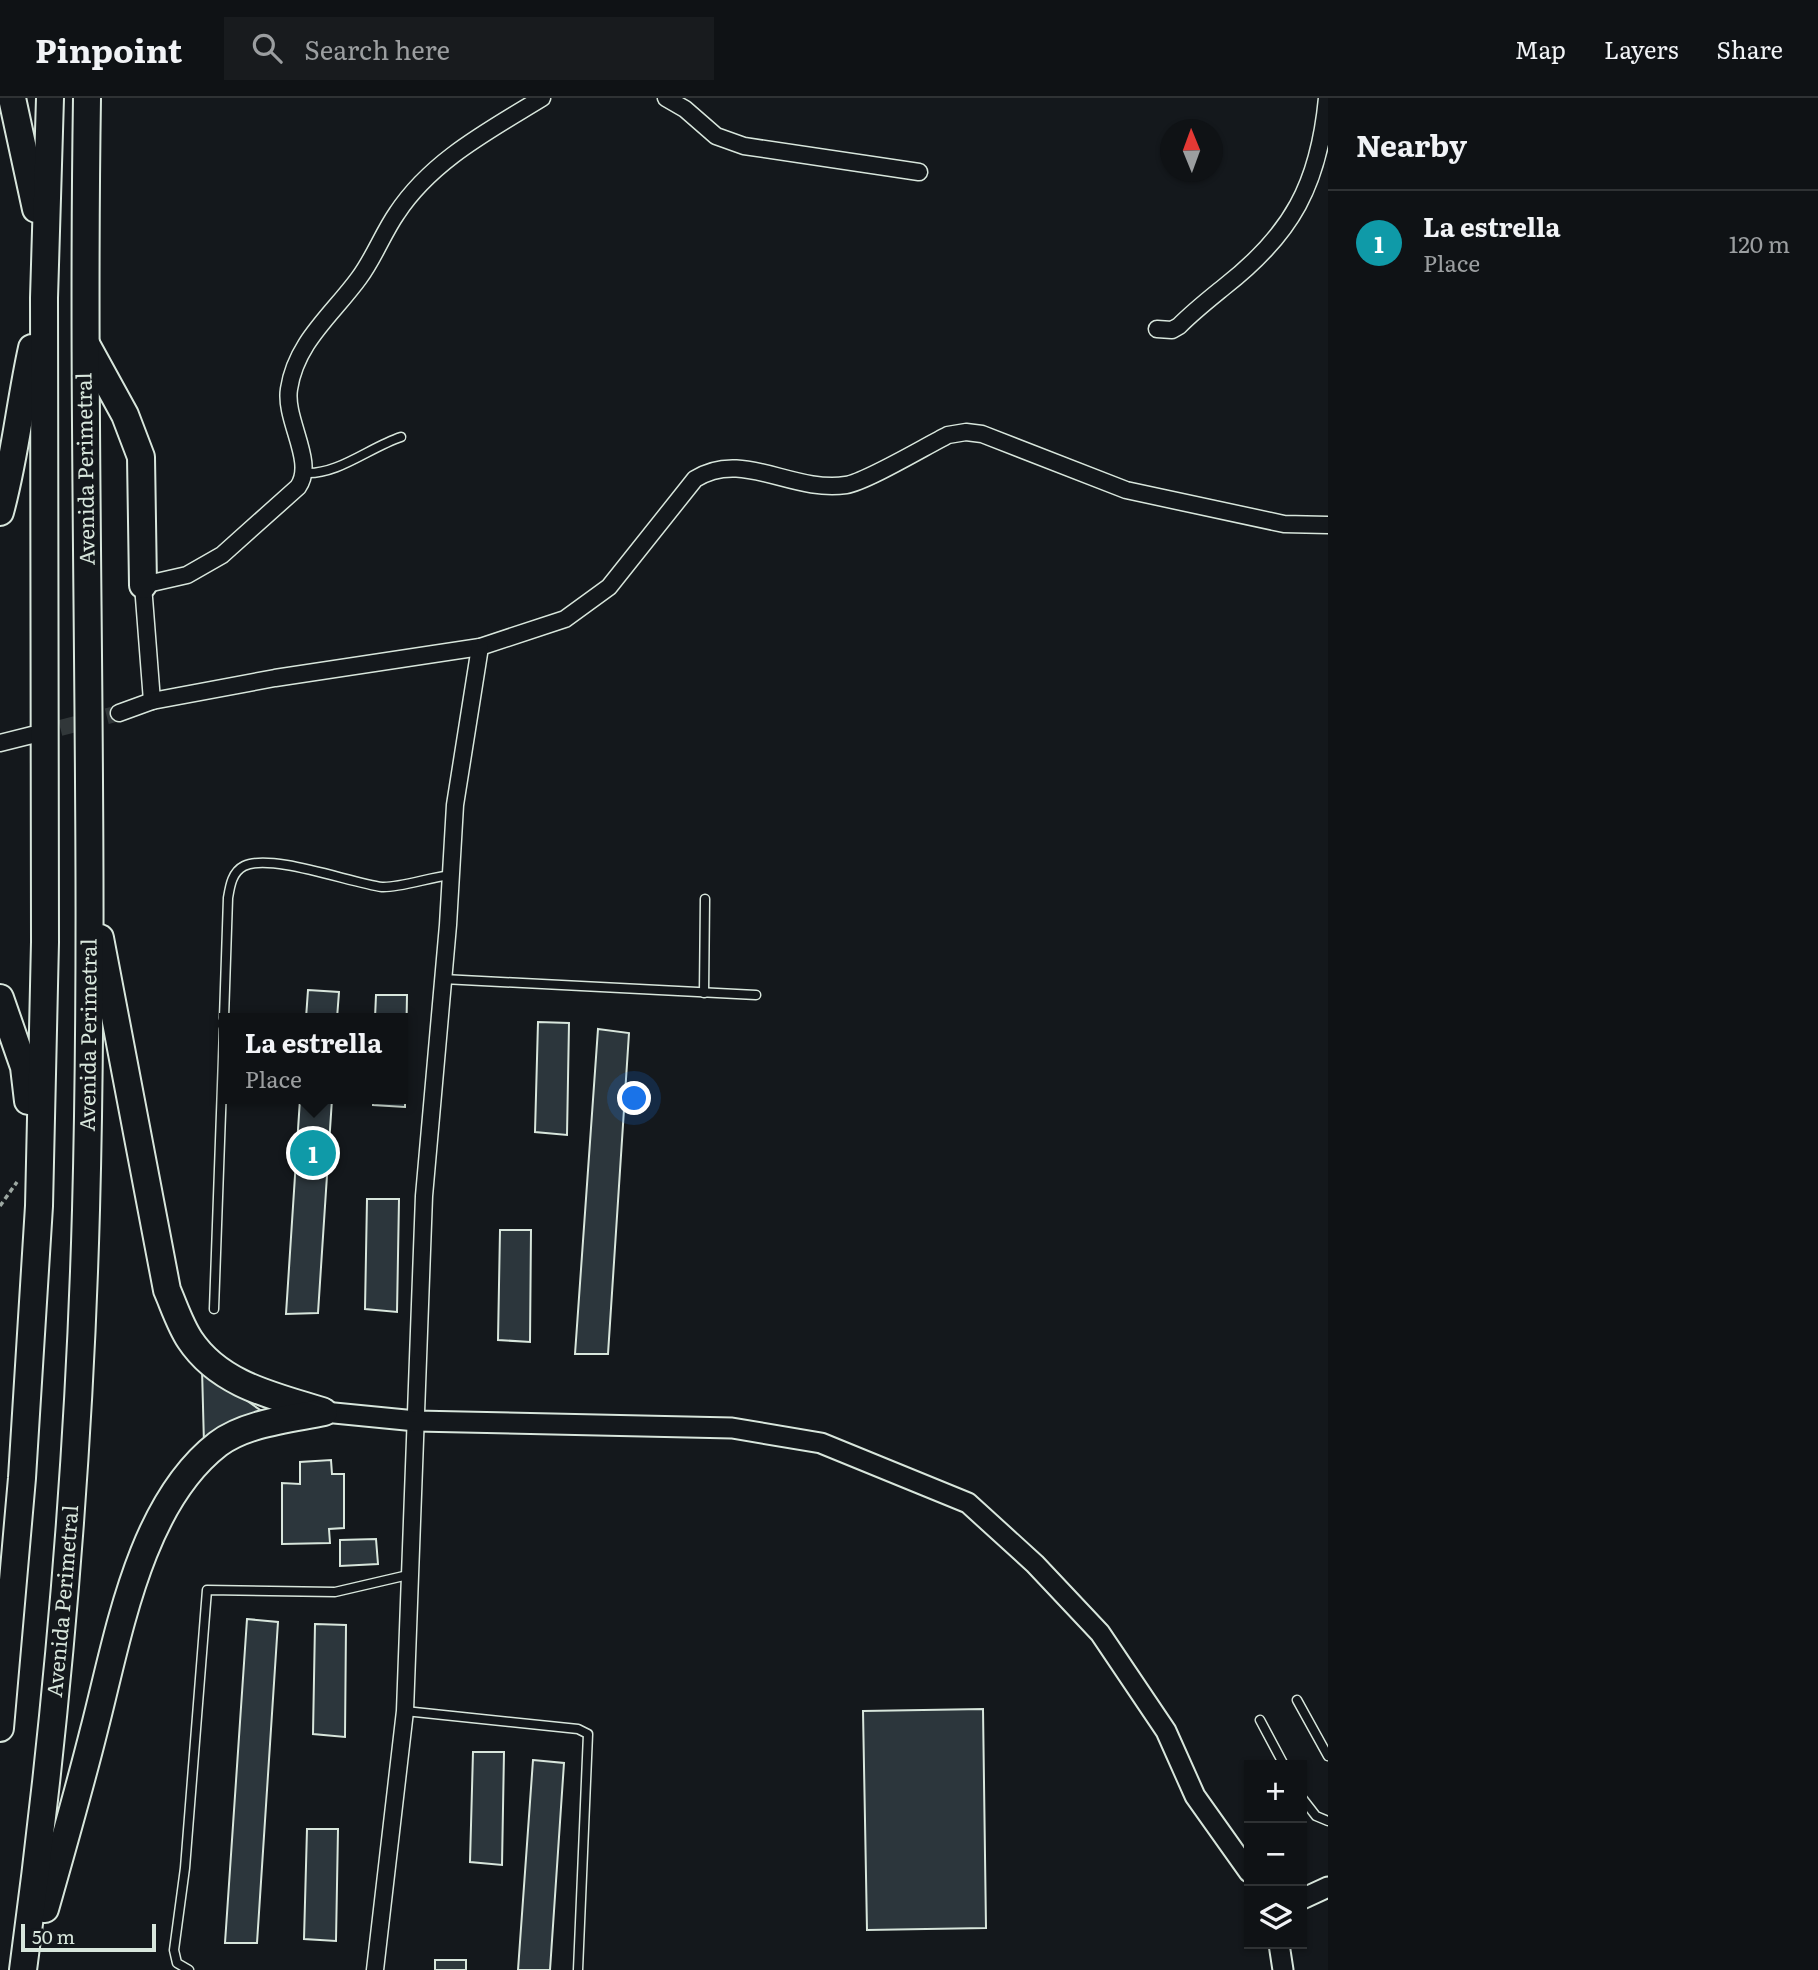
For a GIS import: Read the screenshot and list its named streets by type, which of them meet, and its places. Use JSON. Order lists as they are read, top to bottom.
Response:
{
  "streets": {
    "highway": ["Avenida Perimetral"]
  },
  "scale_bar": "50 m",
  "north": "top",
  "page": {
    "header": "Pinpoint",
    "search": "Search here",
    "nav": ["Map", "Layers", "Share"],
    "heading": "Nearby",
    "list": [
      {
        "mark": "1",
        "name": "La estrella",
        "note": "Place",
        "value": "120 m"
      }
    ],
    "popup": ["La estrella", "Place"],
    "pins": "1",
    "map_buttons": ["+", "−"],
    "scale": "50 m"
  }
}
